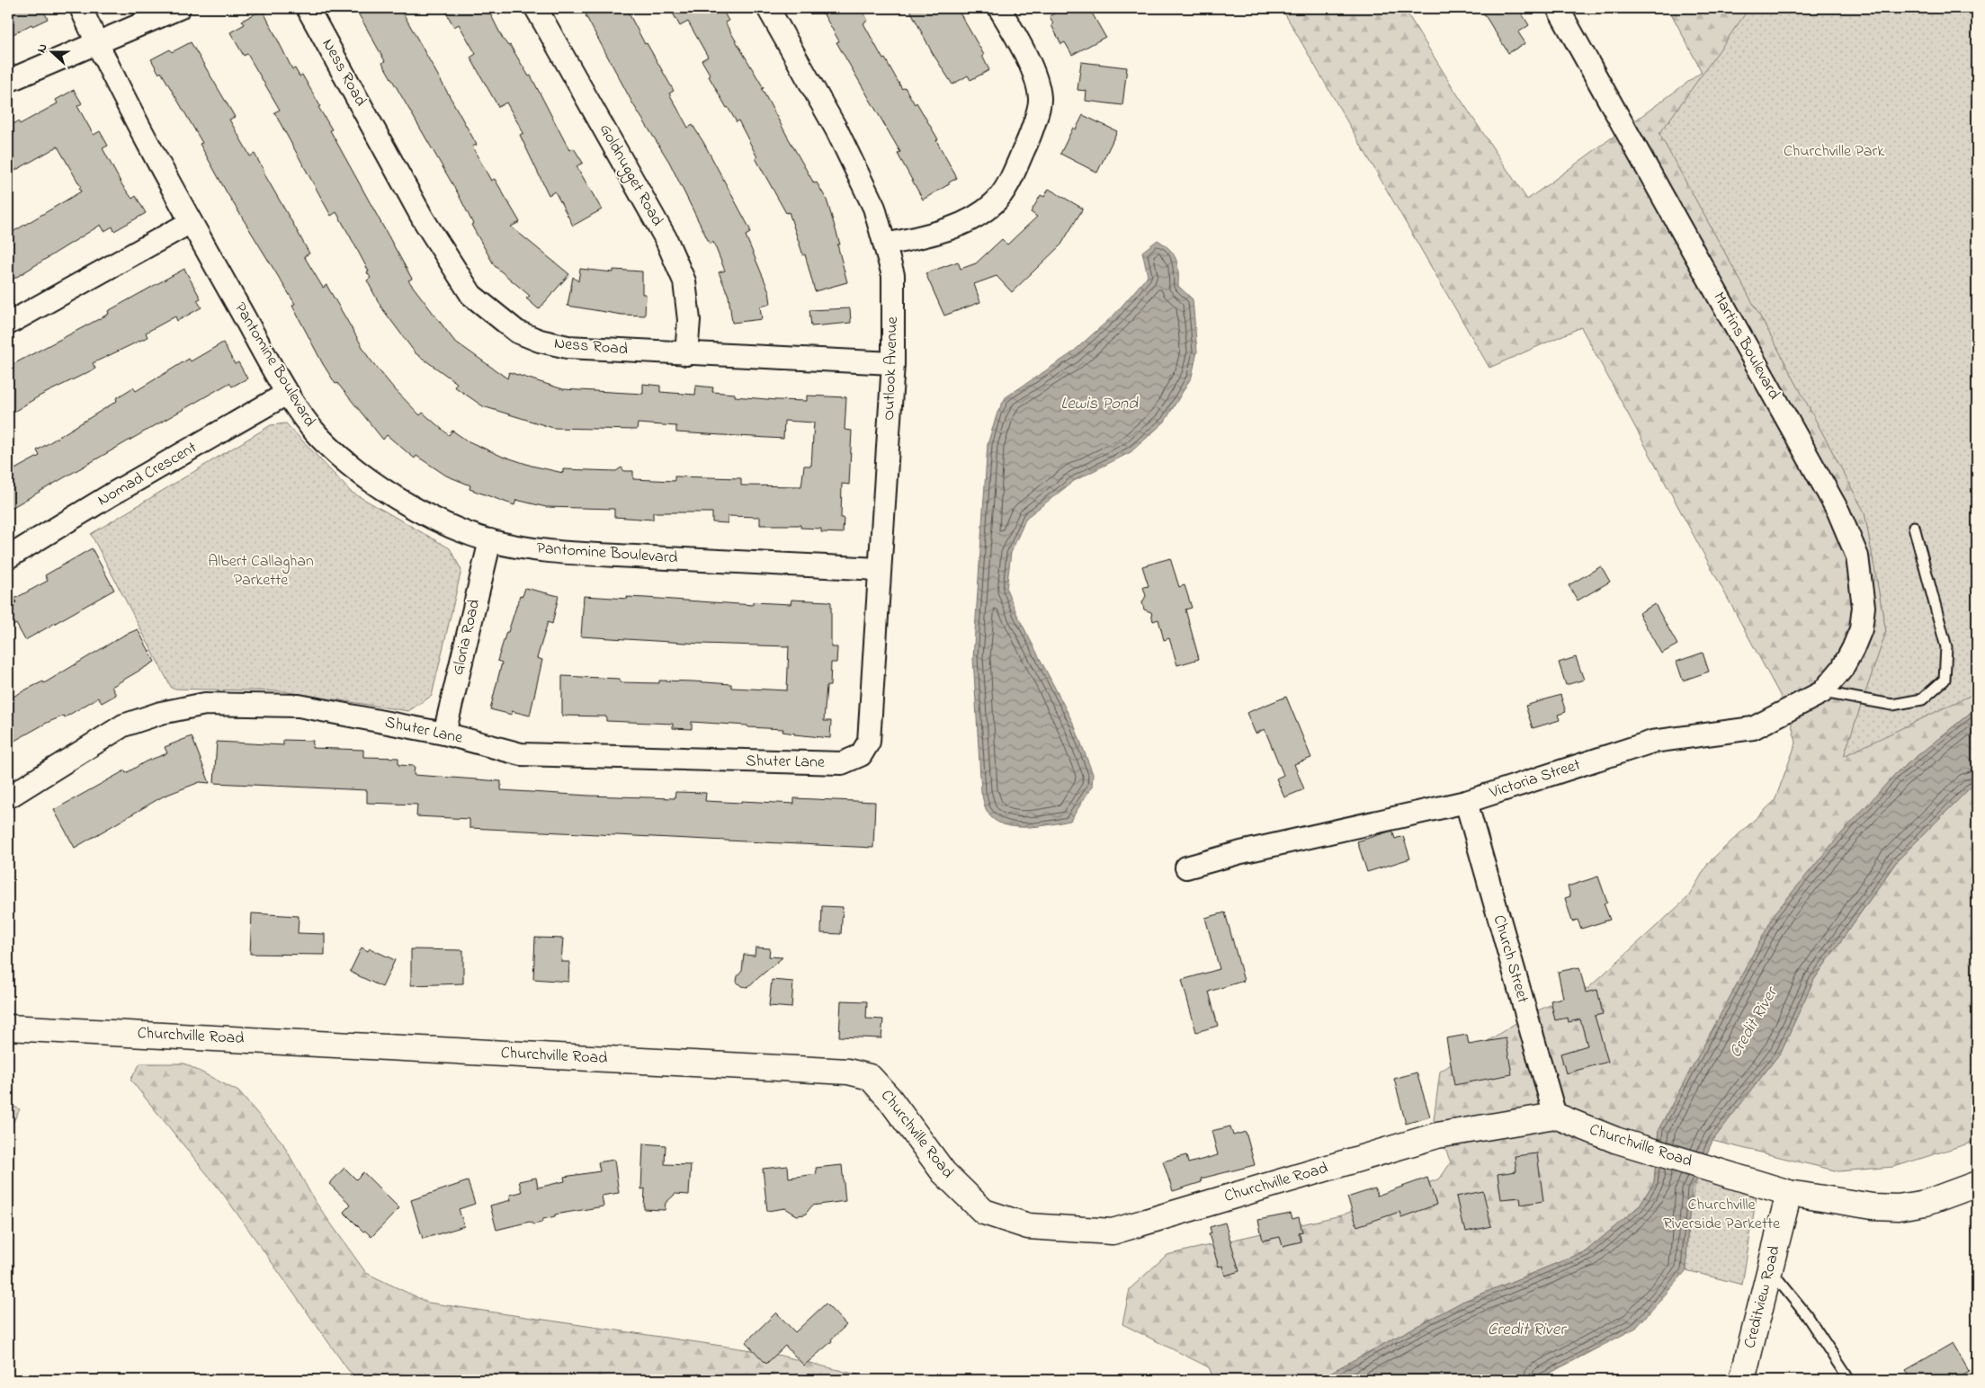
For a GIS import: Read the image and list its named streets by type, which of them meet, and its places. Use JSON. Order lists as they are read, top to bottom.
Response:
{
  "streets": {
    "street": [
      "Ness Road",
      "Goldnugget Road",
      "Martins Boulevard",
      "Pantomine Boulevard",
      "Outlook Avenue",
      "Nomad Crescent",
      "Gloria Road",
      "Shuter Lane",
      "Victoria Street",
      "Church Street",
      "Churchville Road",
      "Creditview Road"
    ]
  },
  "crossings": [
    ["Ness Road", "Goldnugget Road"],
    ["Ness Road", "Outlook Avenue"],
    ["Martins Boulevard", "Victoria Street"],
    ["Pantomine Boulevard", "Outlook Avenue"],
    ["Pantomine Boulevard", "Nomad Crescent"],
    ["Pantomine Boulevard", "Gloria Road"],
    ["Outlook Avenue", "Shuter Lane"],
    ["Gloria Road", "Shuter Lane"],
    ["Victoria Street", "Church Street"],
    ["Church Street", "Churchville Road"],
    ["Churchville Road", "Creditview Road"]
  ],
  "water": ["Lewis Pond", "Credit River"],
  "parks": ["Churchville Park", "Albert Callaghan Parkette", "Churchville Riverside Parkette"],
  "north": "left"
}
